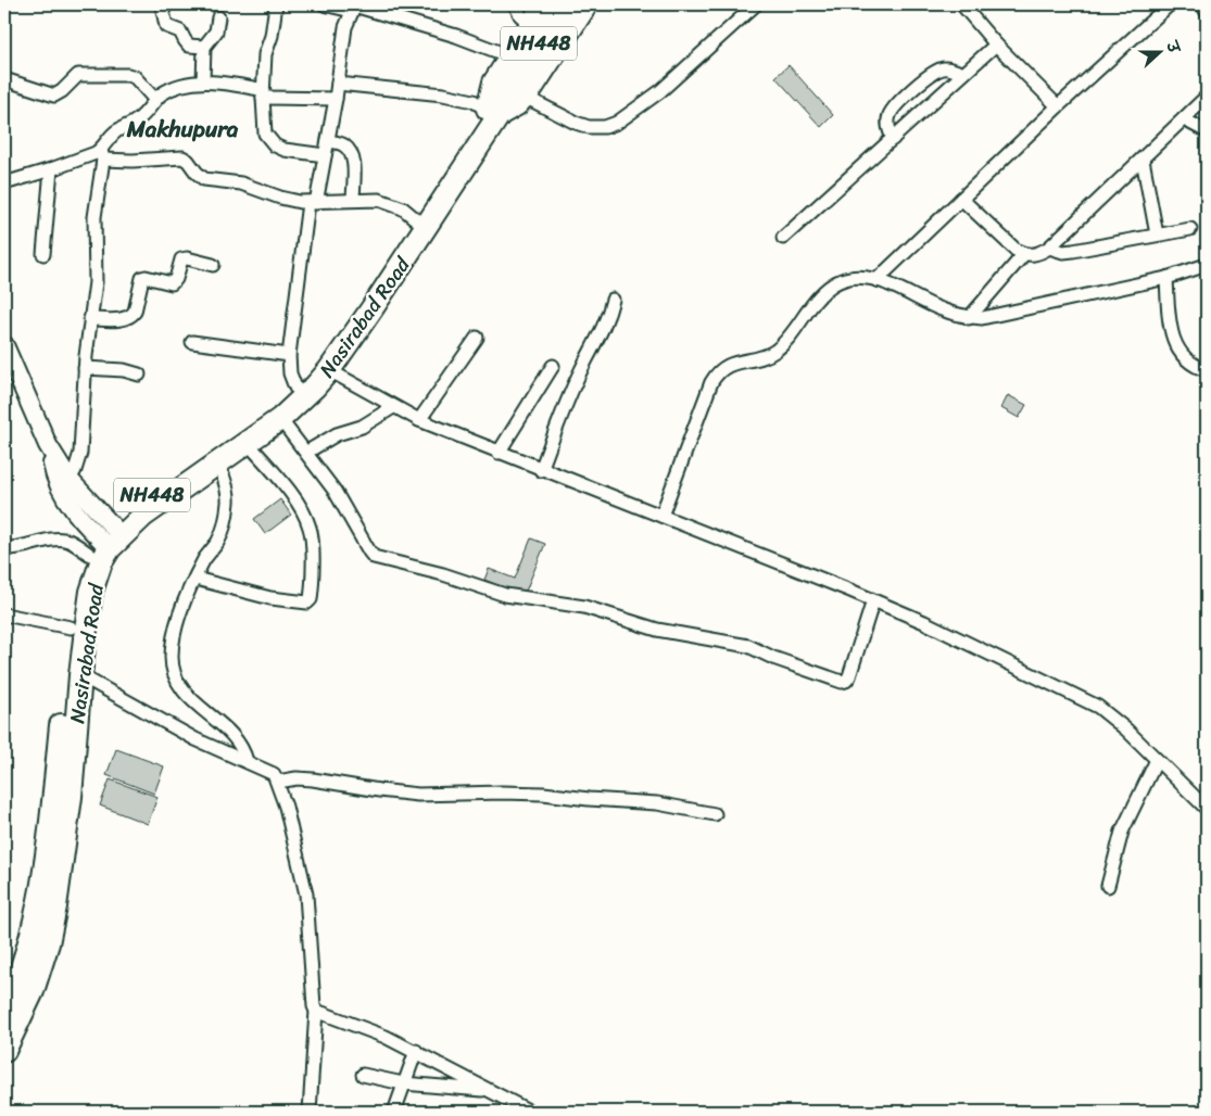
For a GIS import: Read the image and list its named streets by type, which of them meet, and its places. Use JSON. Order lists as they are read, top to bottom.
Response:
{
  "streets": {
    "highway": ["NH448", "Nasirabad Road"]
  },
  "districts": ["Makhupura"],
  "north": "right"
}
